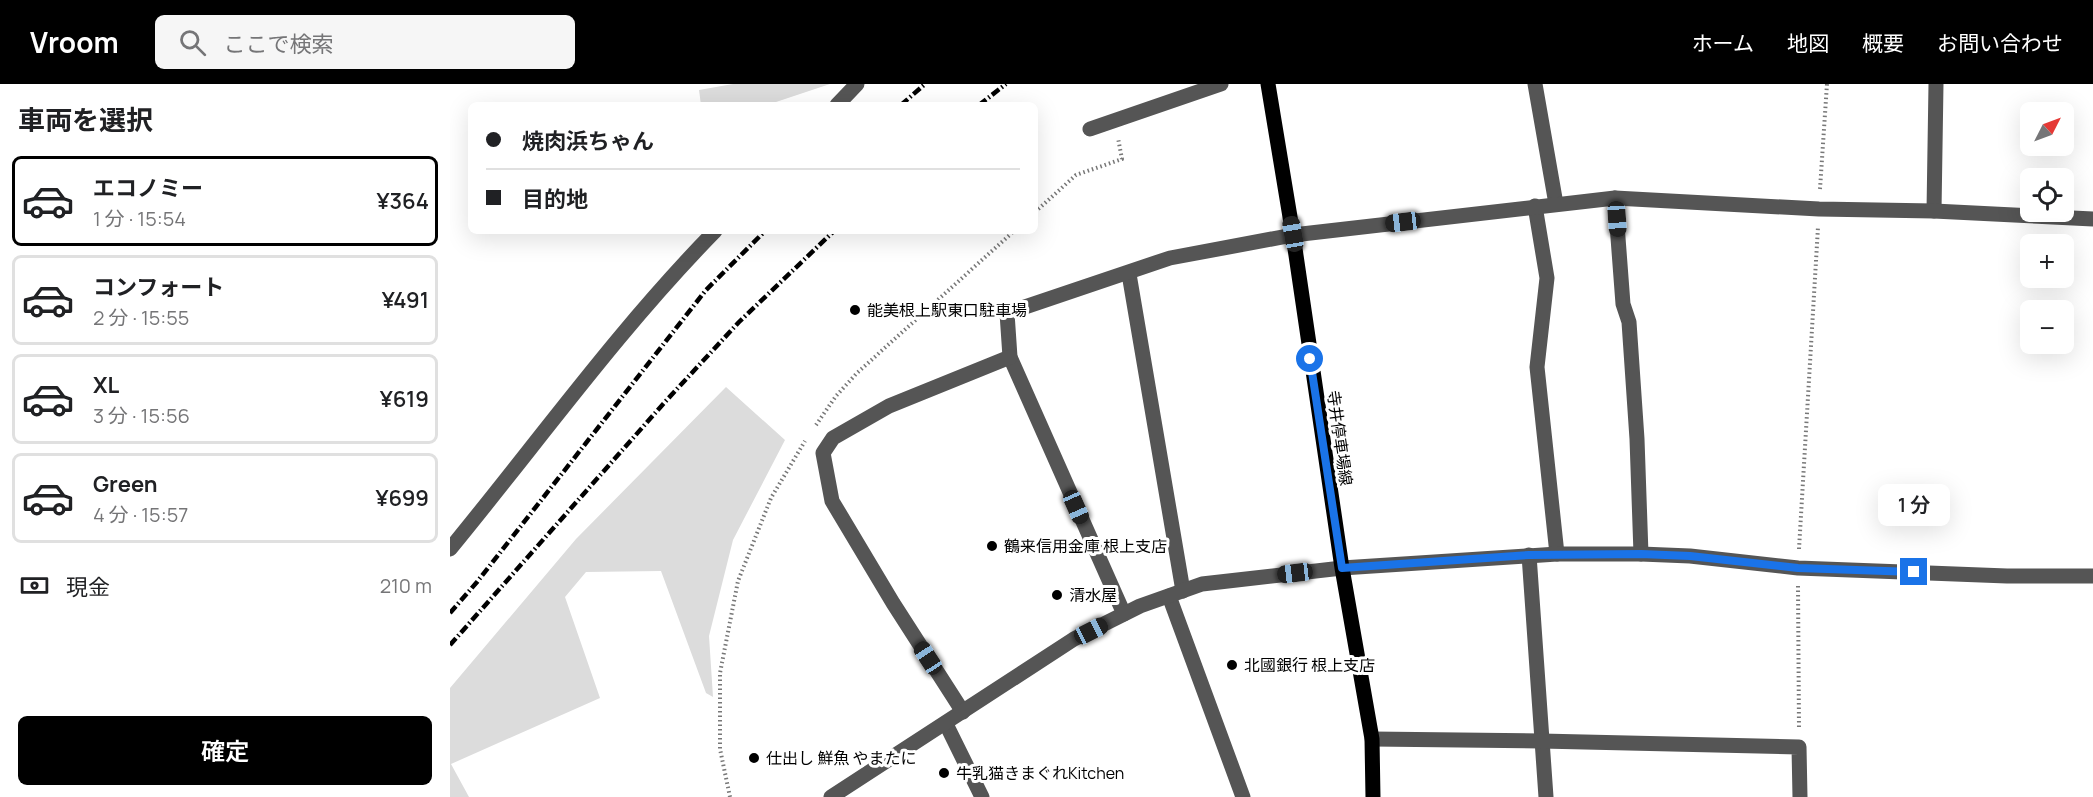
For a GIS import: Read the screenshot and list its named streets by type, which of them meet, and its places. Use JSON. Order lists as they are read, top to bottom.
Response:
{
  "streets": {
    "main road": ["寺井停車場線"]
  },
  "places": [
    "能美根上駅東口駐車場",
    "鶴来信用金庫 根上支店",
    "清水屋",
    "北國銀行 根上支店",
    "仕出し 鮮魚 やまたに",
    "牛乳猫きまぐれKitchen"
  ],
  "north": "top right",
  "page": {
    "header": "Vroom",
    "search": "ここで検索",
    "nav": [
      "ホーム",
      "地図",
      "概要",
      "お問い合わせ"
    ],
    "heading": "車両を選択",
    "map_buttons": ["+", "−"],
    "banner": ["焼肉浜ちゃん", "目的地"],
    "list": [
      {
        "name": "エコノミー",
        "note": "1 分 · 15:54",
        "value": "¥364"
      },
      {
        "name": "コンフォート",
        "note": "2 分 · 15:55",
        "value": "¥491"
      },
      {
        "name": "XL",
        "note": "3 分 · 15:56",
        "value": "¥619"
      },
      {
        "name": "Green",
        "note": "4 分 · 15:57",
        "value": "¥699"
      }
    ],
    "bubble": "1 分",
    "pay": ["現金", "210 m"],
    "buttons": "確定"
  }
}
